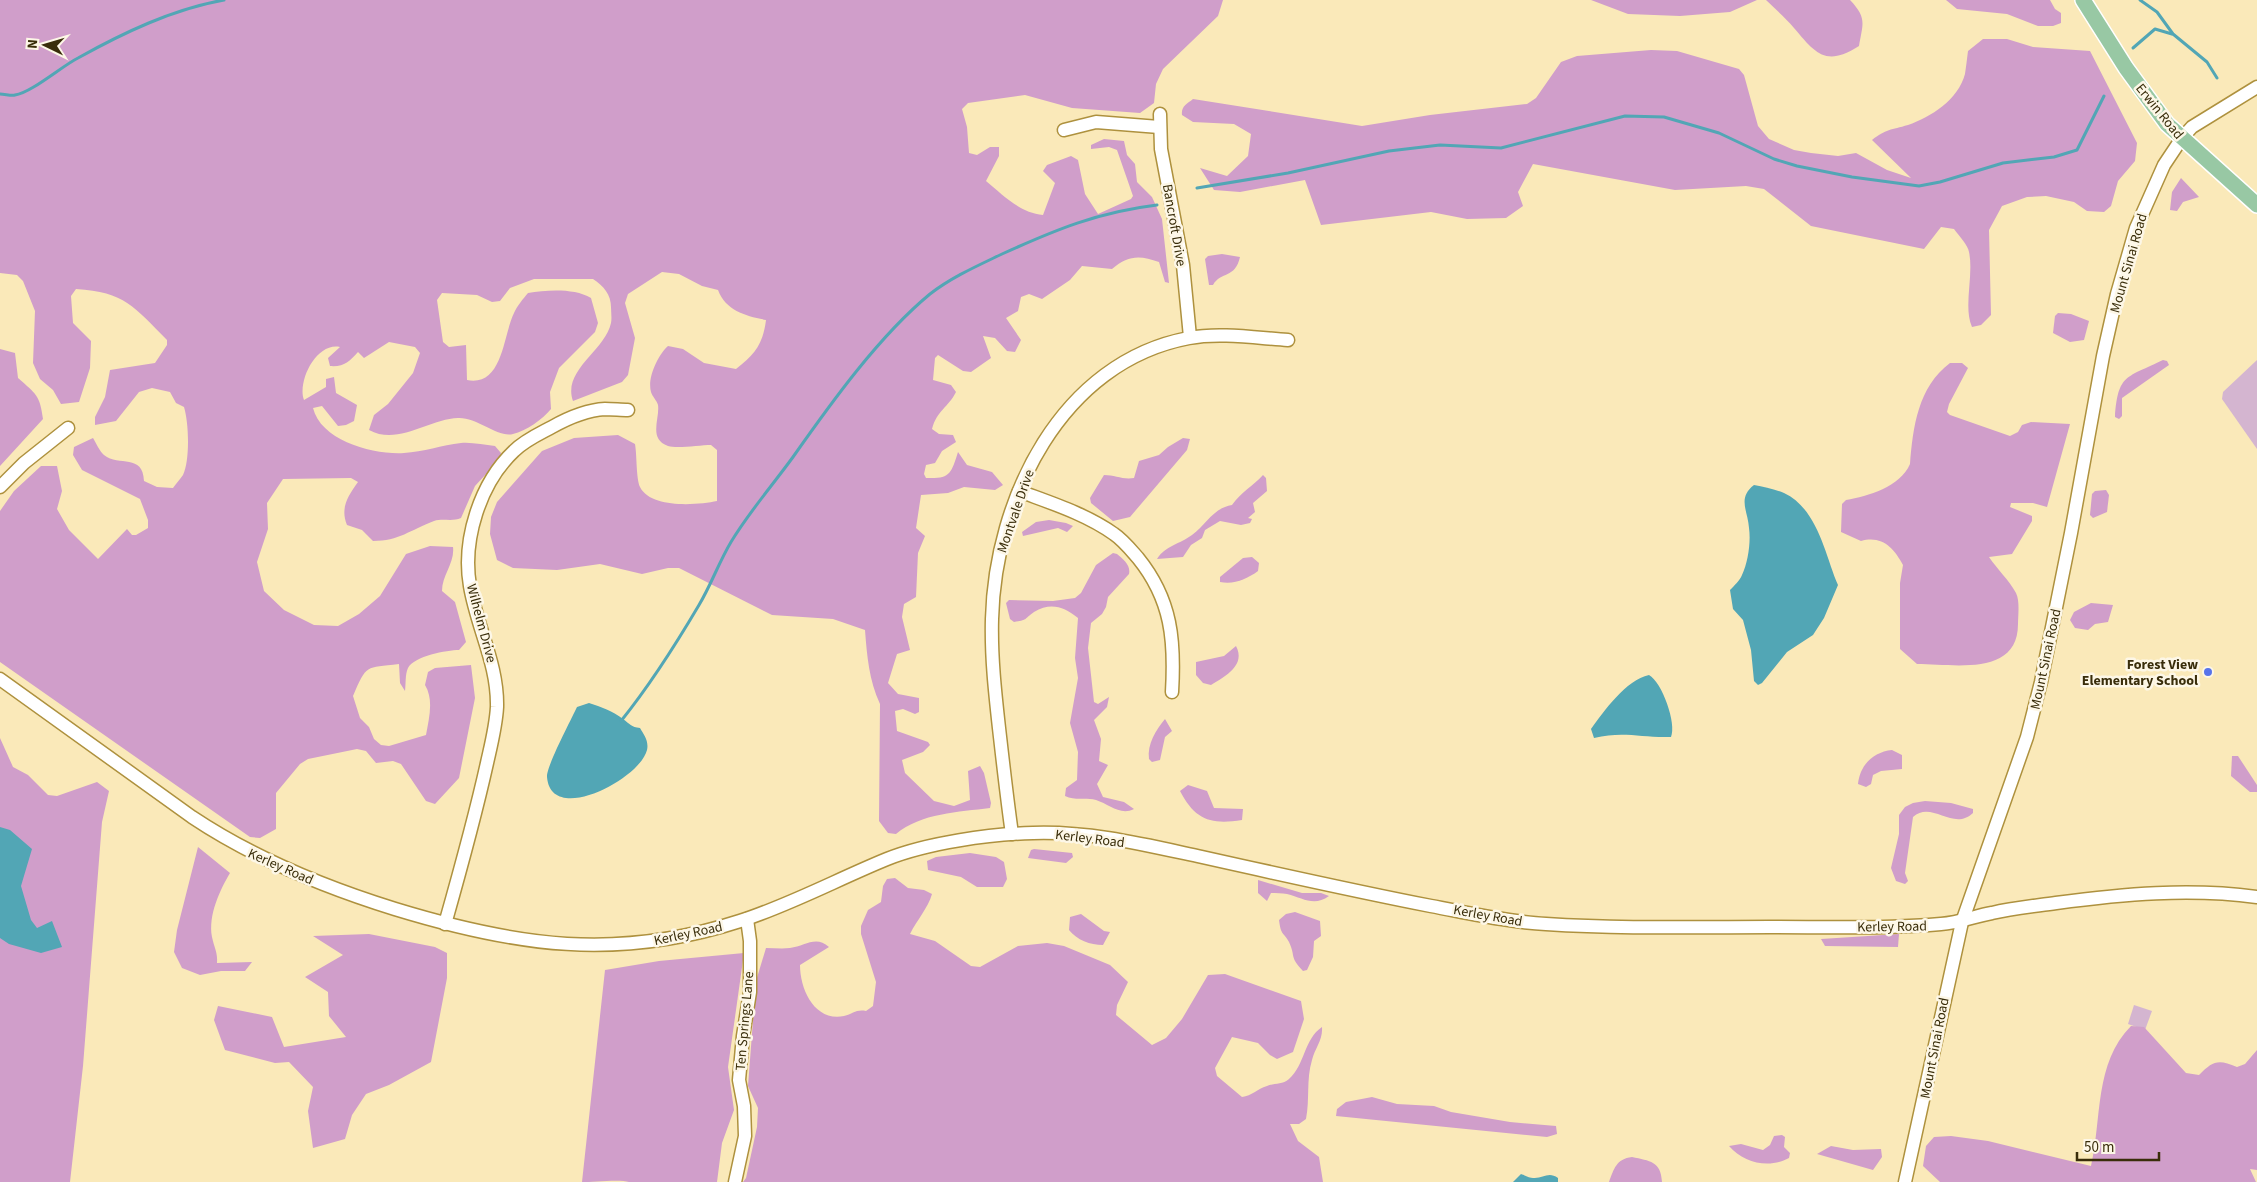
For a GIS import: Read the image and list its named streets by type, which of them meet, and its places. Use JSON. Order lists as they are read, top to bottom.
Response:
{
  "streets": {
    "main road": ["Erwin Road"],
    "street": [
      "Bancroft Drive",
      "Mount Sinai Road",
      "Montvale Drive",
      "Wilhelm Drive",
      "Kerley Road",
      "Ten Springs Lane"
    ]
  },
  "crossings": [
    ["Erwin Road", "Mount Sinai Road"],
    ["Bancroft Drive", "Montvale Drive"],
    ["Mount Sinai Road", "Kerley Road"],
    ["Montvale Drive", "Kerley Road"],
    ["Wilhelm Drive", "Kerley Road"],
    ["Kerley Road", "Ten Springs Lane"]
  ],
  "places": ["Forest View Elementary School"],
  "scale_bar": "50 m",
  "north": "left"
}
